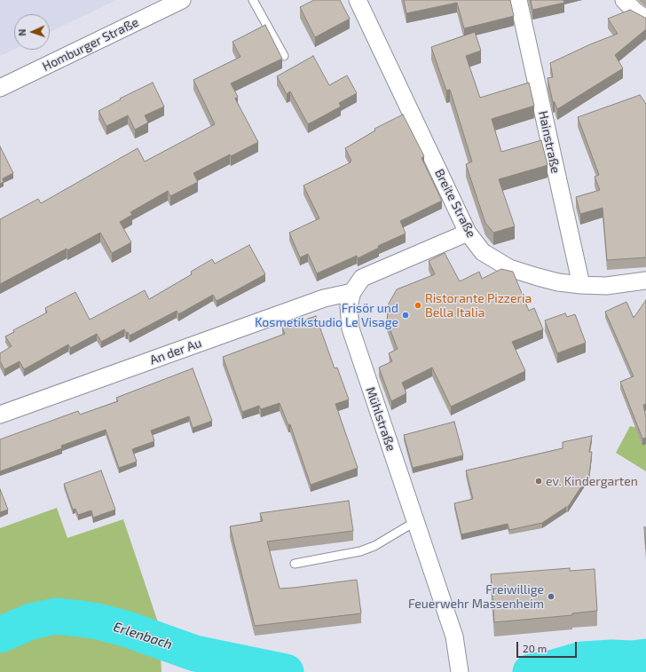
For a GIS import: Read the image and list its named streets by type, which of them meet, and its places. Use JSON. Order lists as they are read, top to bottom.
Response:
{
  "streets": {
    "street": [
      "Homburger Straße",
      "Hainstraße",
      "Breite Straße",
      "An der Au",
      "Mühlstraße"
    ]
  },
  "crossings": [
    ["Hainstraße", "Breite Straße"],
    ["Breite Straße", "Mühlstraße"],
    ["An der Au", "Mühlstraße"]
  ],
  "water": ["Erlenbach"],
  "places": [
    "Ristorante Pizzeria Bella Italia",
    "Frisör und Kosmetikstudio Le Visage",
    "ev. Kindergarten",
    "Freiwillige Feuerwehr Massenheim"
  ],
  "scale_bar": "20 m",
  "north": "left"
}
